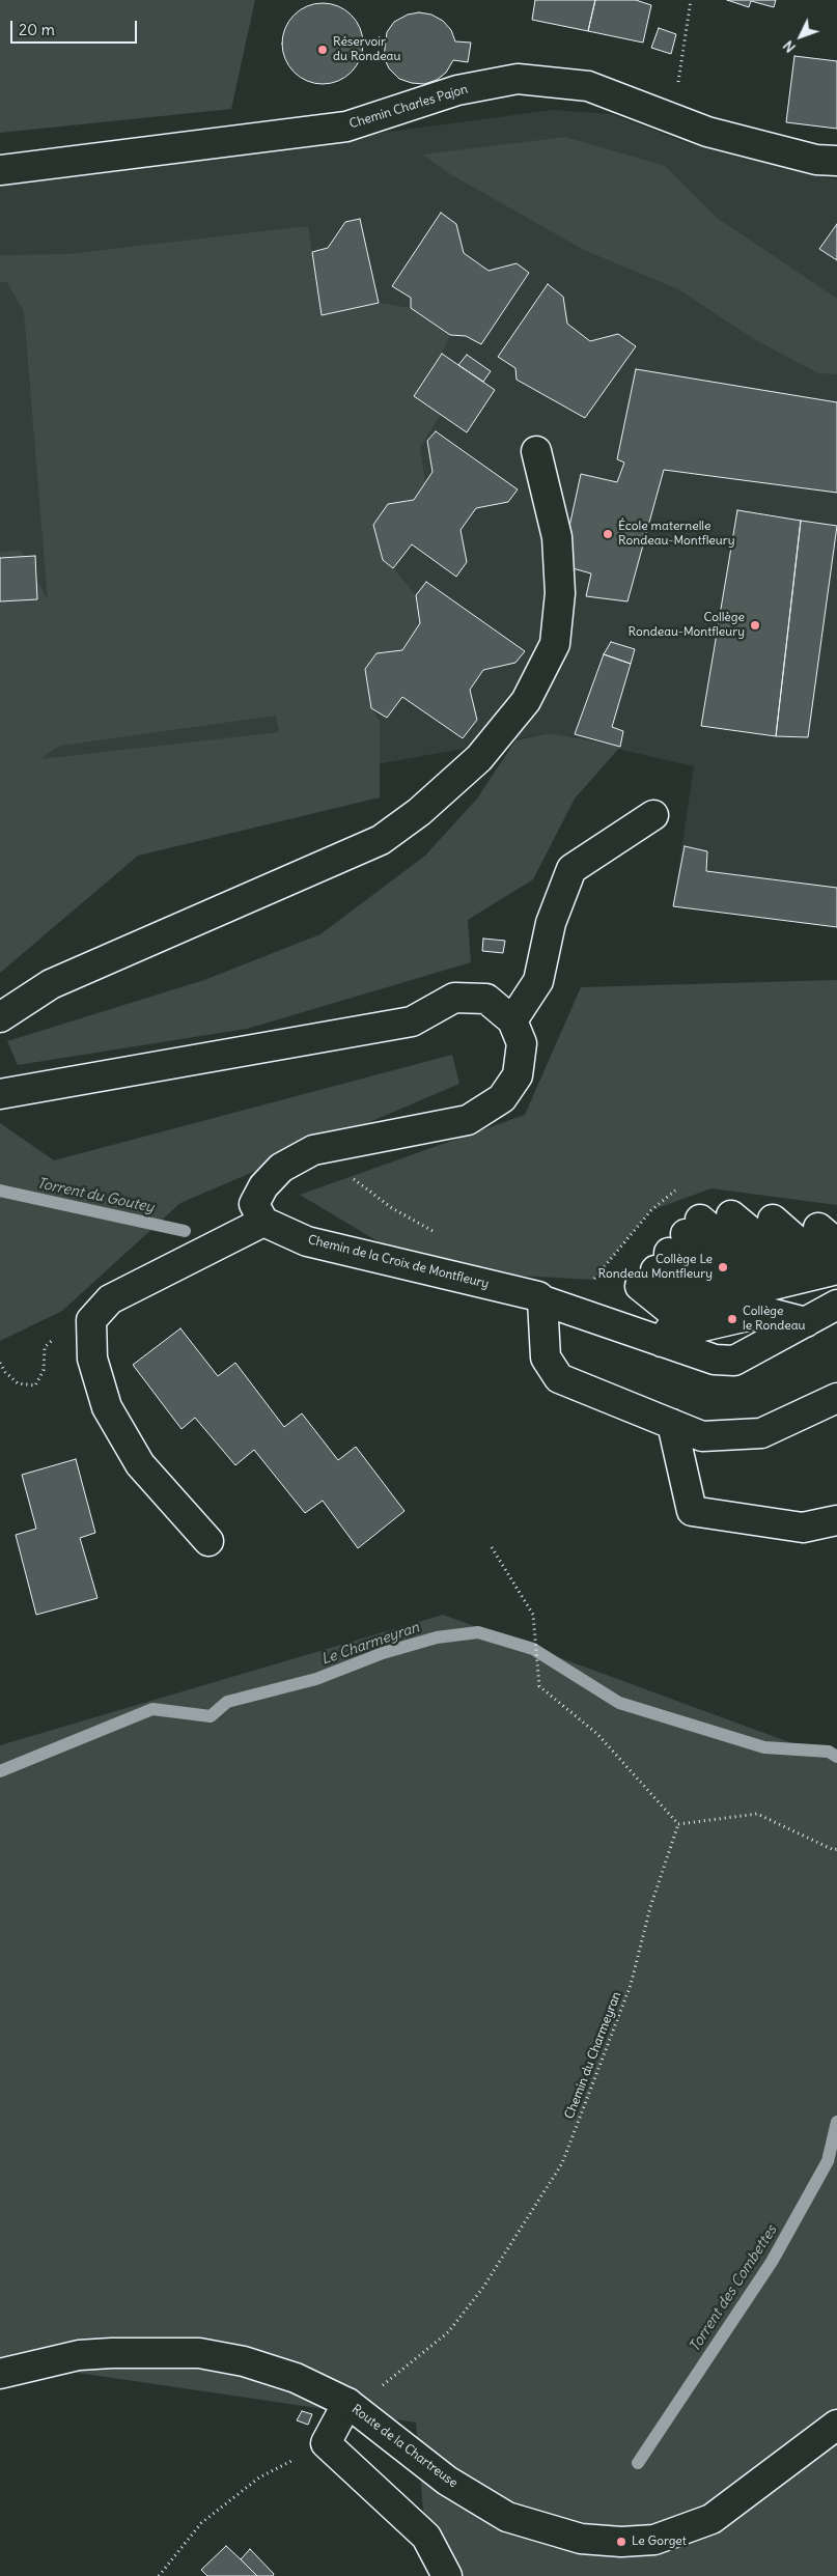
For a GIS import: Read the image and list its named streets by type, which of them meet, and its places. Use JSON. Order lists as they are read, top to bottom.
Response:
{
  "streets": {
    "street": ["Chemin Charles Pajon", "Chemin de la Croix de Montfleury", "Route de la Chartreuse"],
    "path": ["Chemin du Charmeyran"]
  },
  "crossings": [
    ["Chemin du Charmeyran", "Route de la Chartreuse"]
  ],
  "water": ["Torrent du Goutey", "Le Charmeyran", "Torrent des Combettes"],
  "places": [
    "Réservoir du Rondeau",
    "École maternelle Rondeau-Montfleury",
    "Collège Rondeau-Montfleury",
    "Collège Le Rondeau Montfleury",
    "Collège le Rondeau",
    "Le Gorget"
  ],
  "scale_bar": "20 m",
  "north": "bottom left"
}
